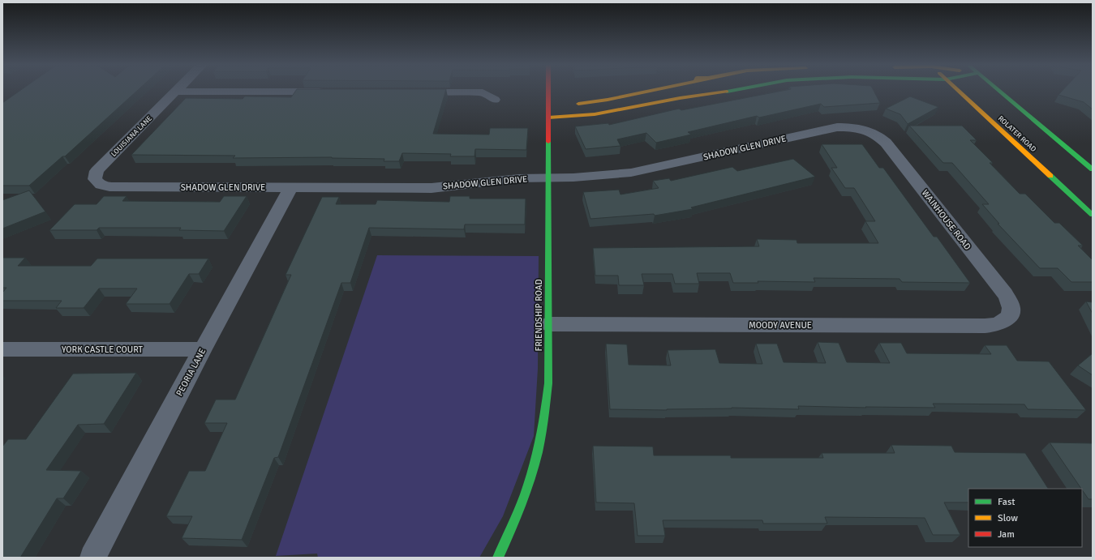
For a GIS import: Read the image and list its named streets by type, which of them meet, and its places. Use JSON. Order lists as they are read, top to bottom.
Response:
{
  "streets": {
    "street": [
      "ROLATER ROAD",
      "LOUISIANA LANE",
      "SHADOW GLEN DRIVE",
      "WAINHOUSE ROAD",
      "FRIENDSHIP ROAD",
      "MOODY AVENUE",
      "YORK CASTLE COURT",
      "PEORIA LANE"
    ]
  },
  "crossings": [
    ["LOUISIANA LANE", "SHADOW GLEN DRIVE"],
    ["SHADOW GLEN DRIVE", "WAINHOUSE ROAD"],
    ["SHADOW GLEN DRIVE", "FRIENDSHIP ROAD"],
    ["SHADOW GLEN DRIVE", "PEORIA LANE"],
    ["WAINHOUSE ROAD", "MOODY AVENUE"],
    ["FRIENDSHIP ROAD", "MOODY AVENUE"],
    ["YORK CASTLE COURT", "PEORIA LANE"]
  ],
  "legend": ["Fast", "Slow", "Jam"]
}
